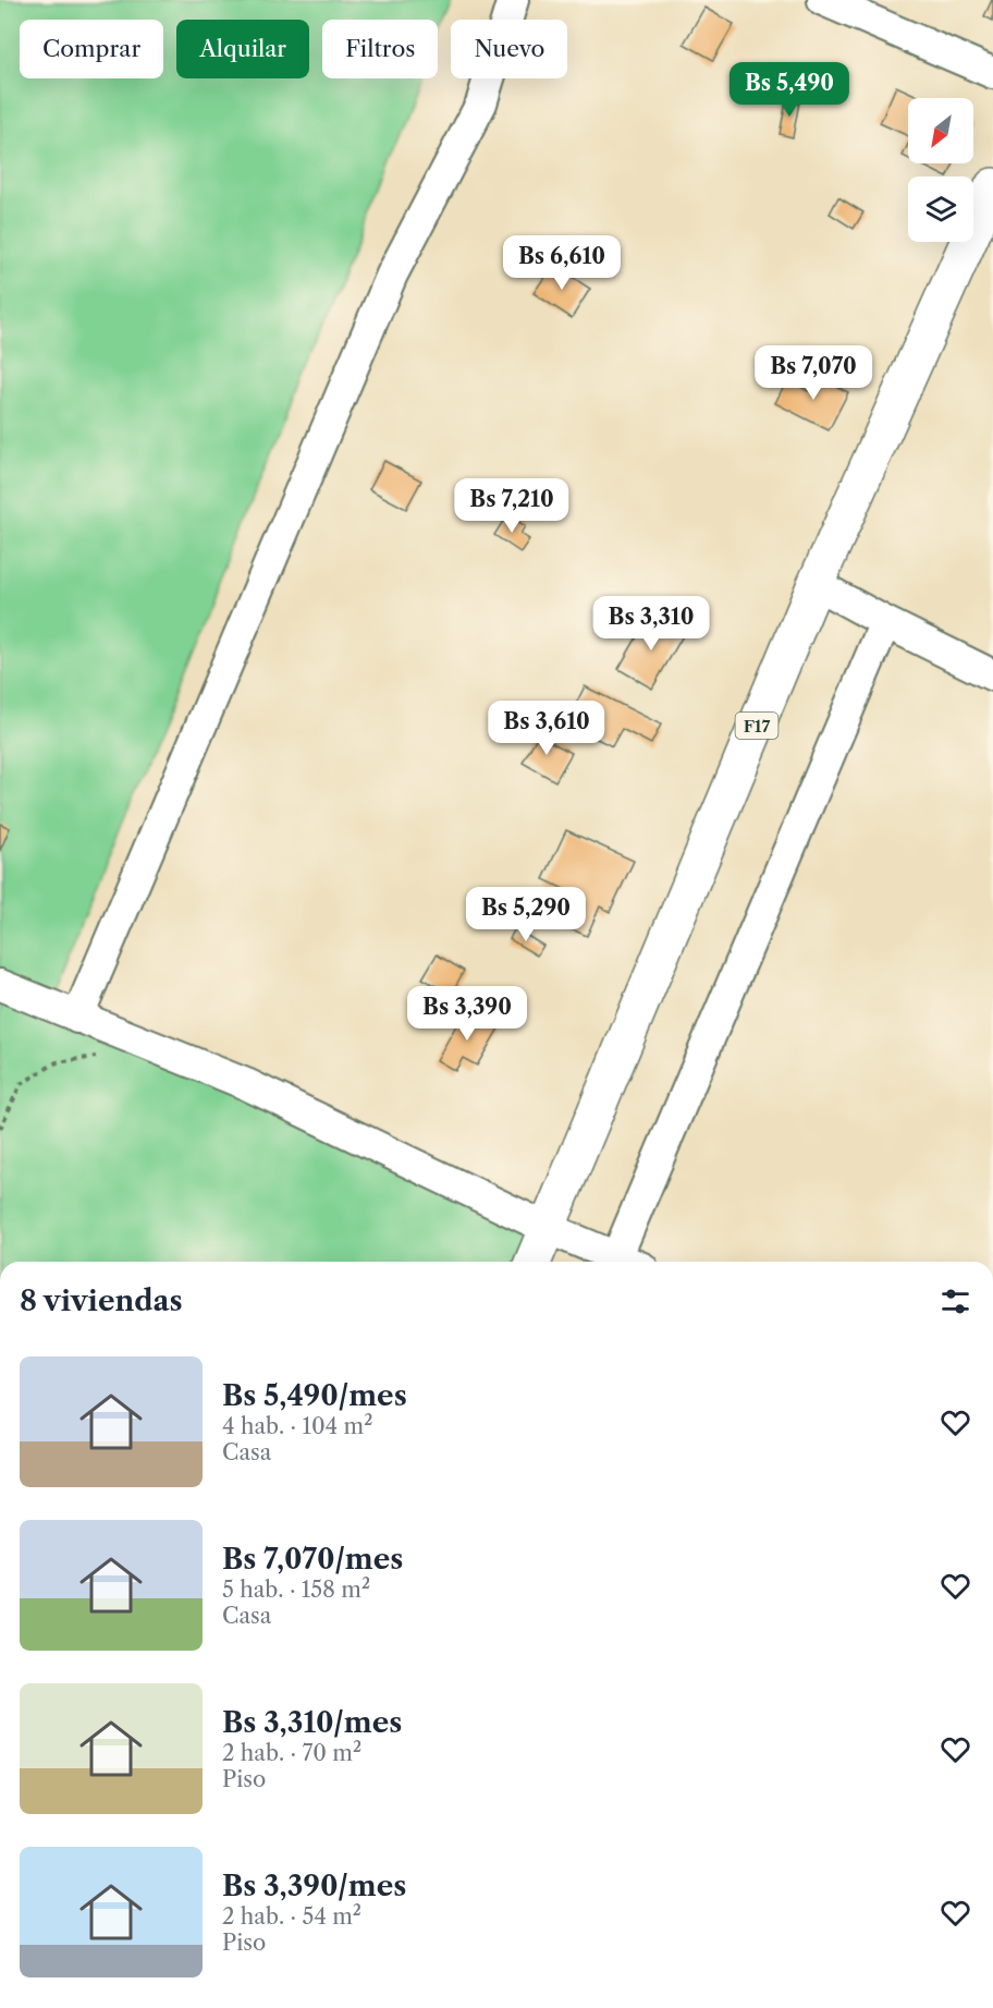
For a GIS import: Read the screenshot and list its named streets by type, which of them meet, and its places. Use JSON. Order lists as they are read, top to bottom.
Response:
{
  "streets": {
    "highway": ["F17"]
  },
  "north": "bottom left",
  "page": {
    "chip": [
      "Comprar",
      "Alquilar",
      "Filtros",
      "Nuevo"
    ],
    "price": [
      "Bs 5,490",
      "Bs 6,610",
      "Bs 7,070",
      "Bs 7,210",
      "Bs 3,310",
      "Bs 3,610",
      "Bs 5,290",
      "Bs 3,390"
    ],
    "heading": "8 viviendas",
    "list": [
      {
        "name": "Bs 5,490/mes",
        "note": "4 hab. · 104 m² · Casa"
      },
      {
        "name": "Bs 7,070/mes",
        "note": "5 hab. · 158 m² · Casa"
      },
      {
        "name": "Bs 3,310/mes",
        "note": "2 hab. · 70 m² · Piso"
      },
      {
        "name": "Bs 3,390/mes",
        "note": "2 hab. · 54 m² · Piso"
      }
    ]
  }
}
